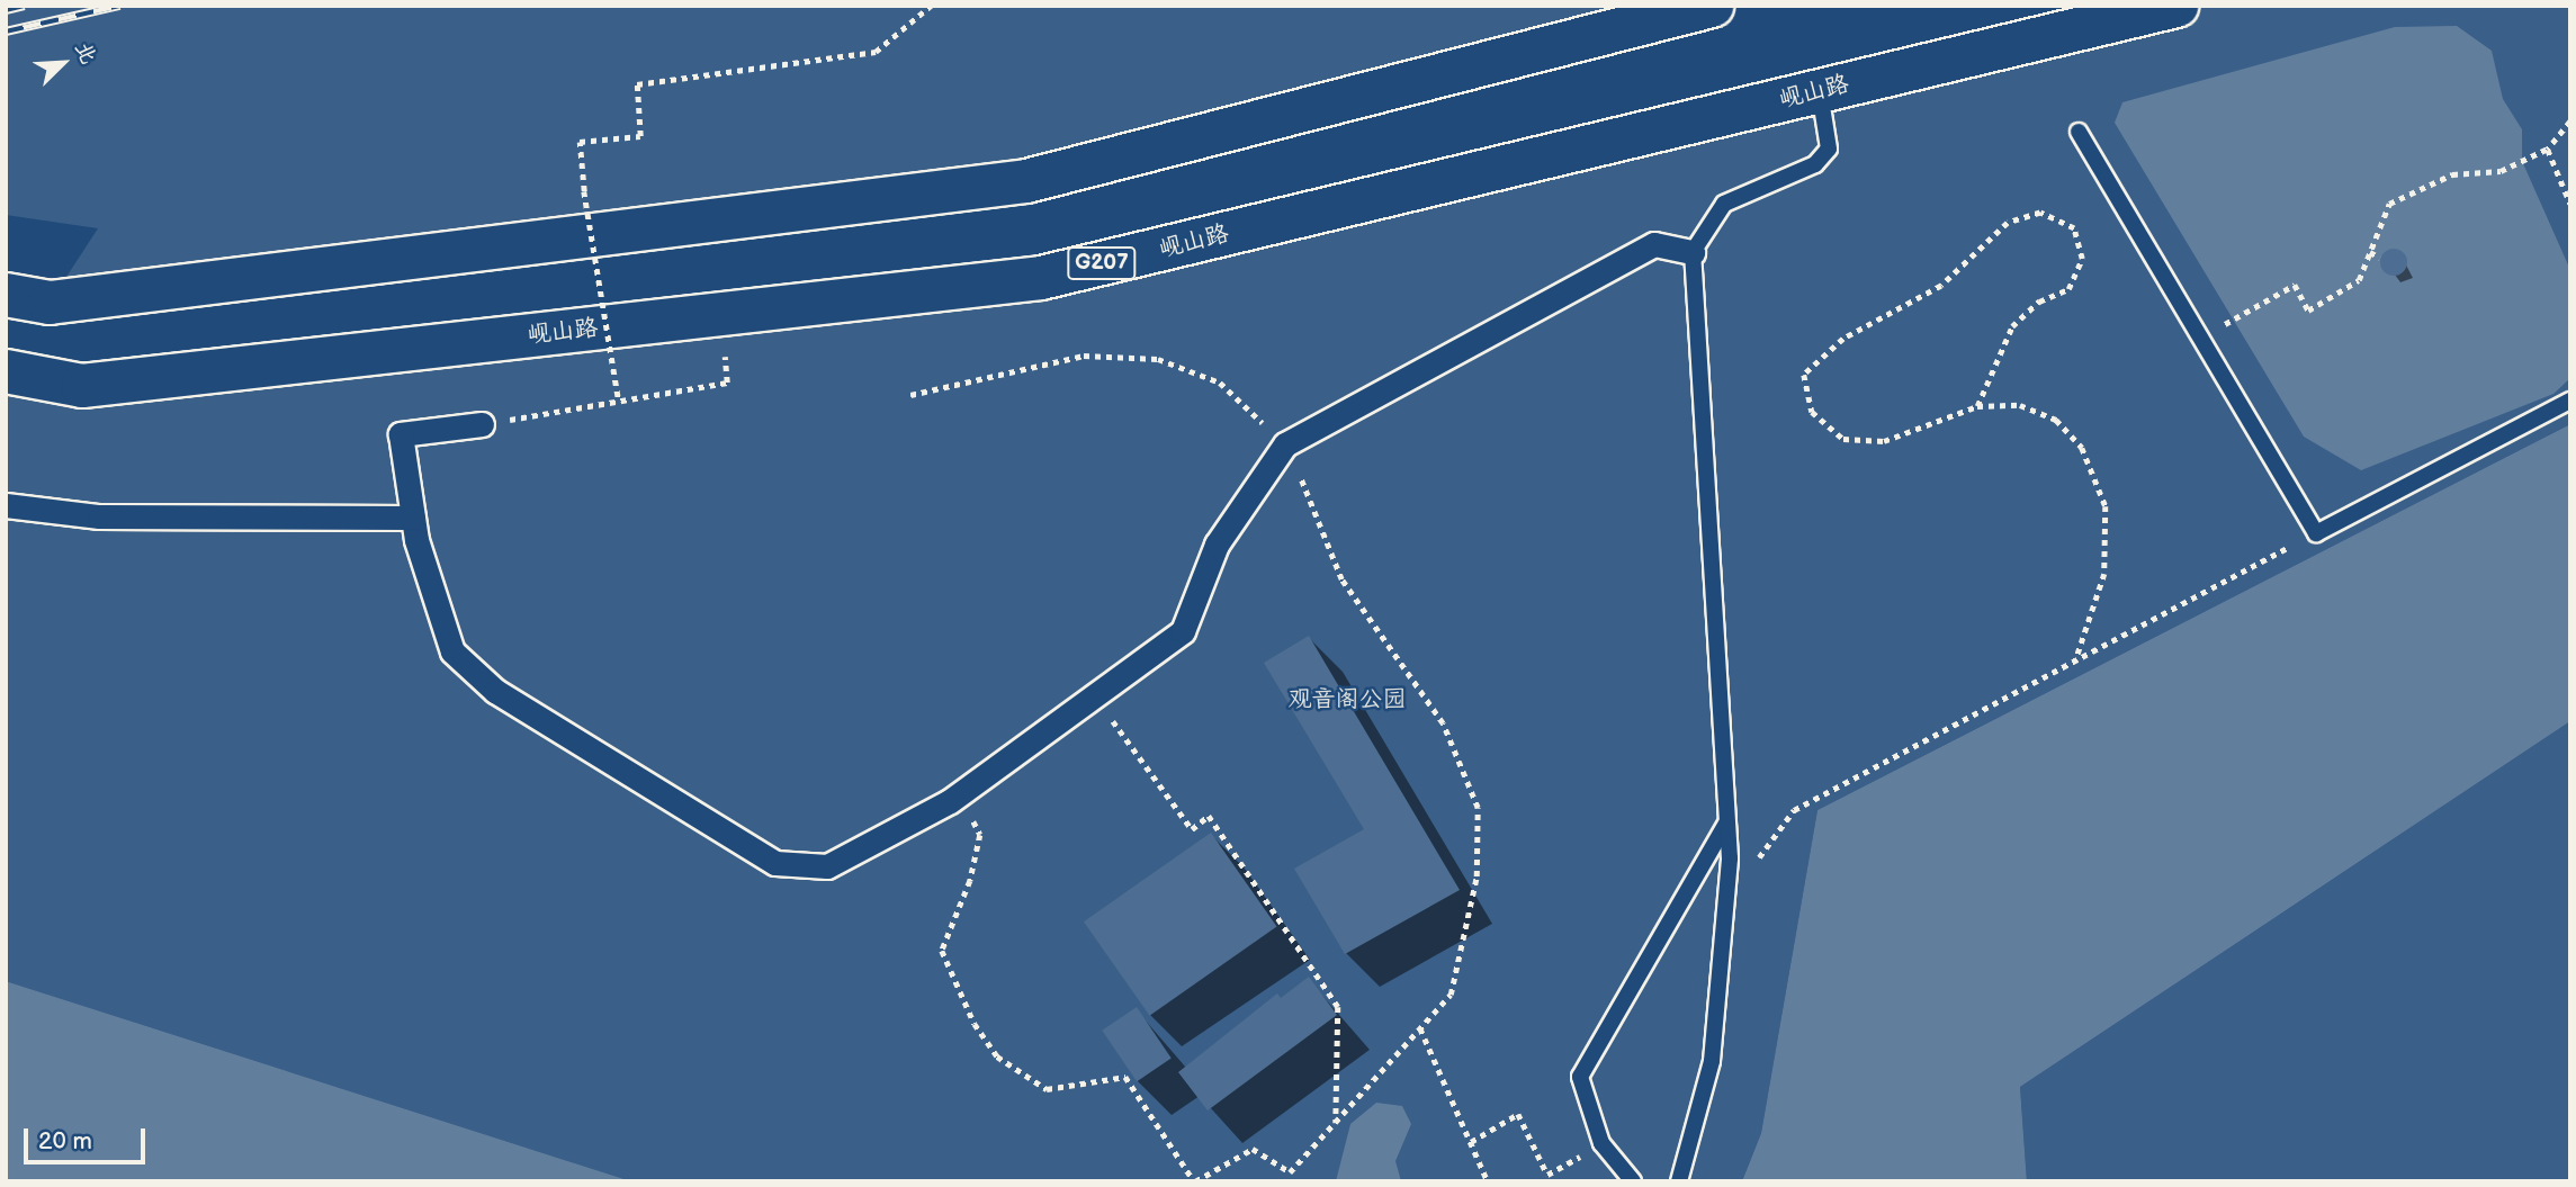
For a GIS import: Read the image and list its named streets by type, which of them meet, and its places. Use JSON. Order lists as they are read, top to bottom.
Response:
{
  "streets": {
    "highway": ["岘山路", "G207"]
  },
  "parks": ["观音阁公园"],
  "scale_bar": "20 m",
  "north": "top right"
}
